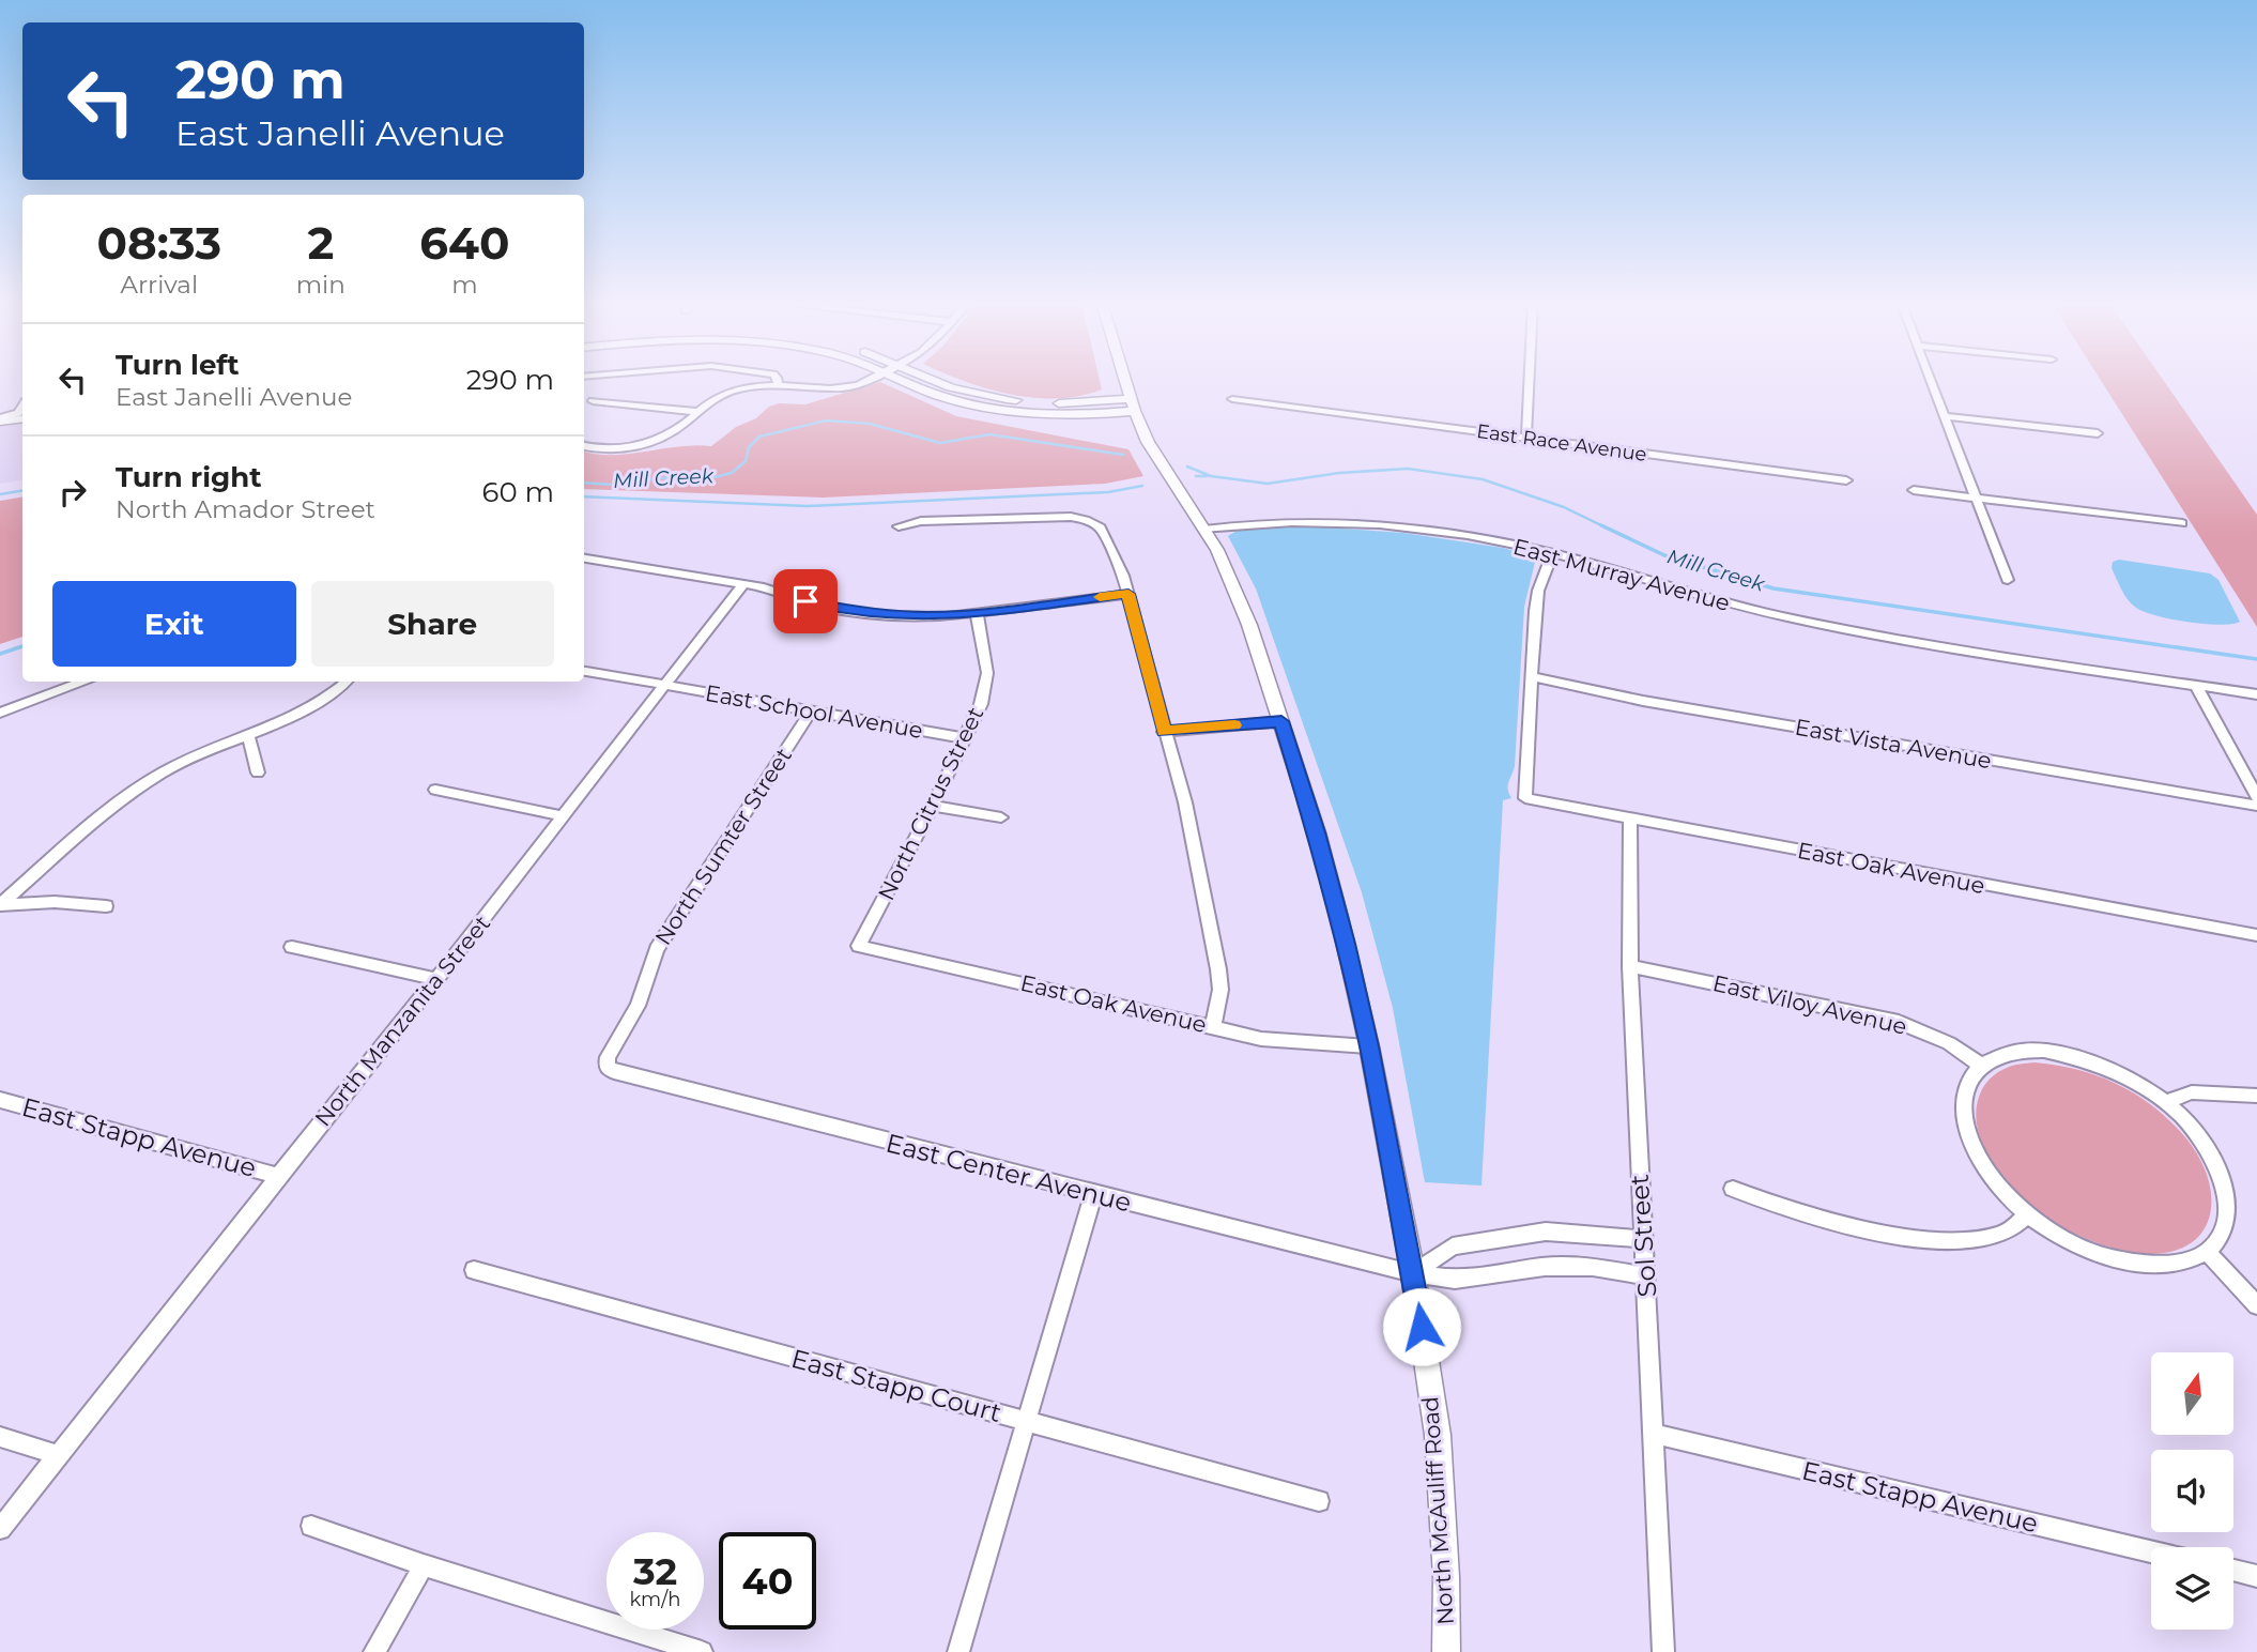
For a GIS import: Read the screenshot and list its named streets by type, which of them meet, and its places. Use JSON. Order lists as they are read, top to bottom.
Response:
{
  "streets": {
    "street": [
      "East Race Avenue",
      "East Murray Avenue",
      "East School Avenue",
      "East Vista Avenue",
      "North Citrus Street",
      "North Sumter Street",
      "East Oak Avenue",
      "East Viloy Avenue",
      "North Manzanita Street",
      "East Stapp Avenue",
      "East Center Avenue",
      "Sol Street",
      "East Stapp Court",
      "North McAuliff Road"
    ]
  },
  "crossings": [
    ["East Murray Avenue", "North McAuliff Road"],
    ["East School Avenue", "North Citrus Street"],
    ["East School Avenue", "North Sumter Street"],
    ["East School Avenue", "North Manzanita Street"],
    ["East Vista Avenue", "East Oak Avenue"],
    ["North Citrus Street", "East Oak Avenue"],
    ["North Sumter Street", "East Center Avenue"],
    ["East Oak Avenue", "Sol Street"],
    ["East Oak Avenue", "North McAuliff Road"],
    ["East Viloy Avenue", "Sol Street"],
    ["North Manzanita Street", "East Stapp Avenue"],
    ["East Stapp Avenue", "Sol Street"],
    ["East Center Avenue", "North McAuliff Road"]
  ],
  "water": ["Mill Creek"],
  "north": "top",
  "page": {
    "turn": ["290 m", "East Janelli Avenue"],
    "eta": [
      "08:33",
      "Arrival",
      "2",
      "min",
      "640",
      "m"
    ],
    "list": [
      {
        "name": "Turn left",
        "note": "East Janelli Avenue",
        "value": "290 m"
      },
      {
        "name": "Turn right",
        "note": "North Amador Street",
        "value": "60 m"
      }
    ],
    "buttons": ["Exit", "Share"],
    "speed": "32 km/h",
    "limit": "40"
  }
}
